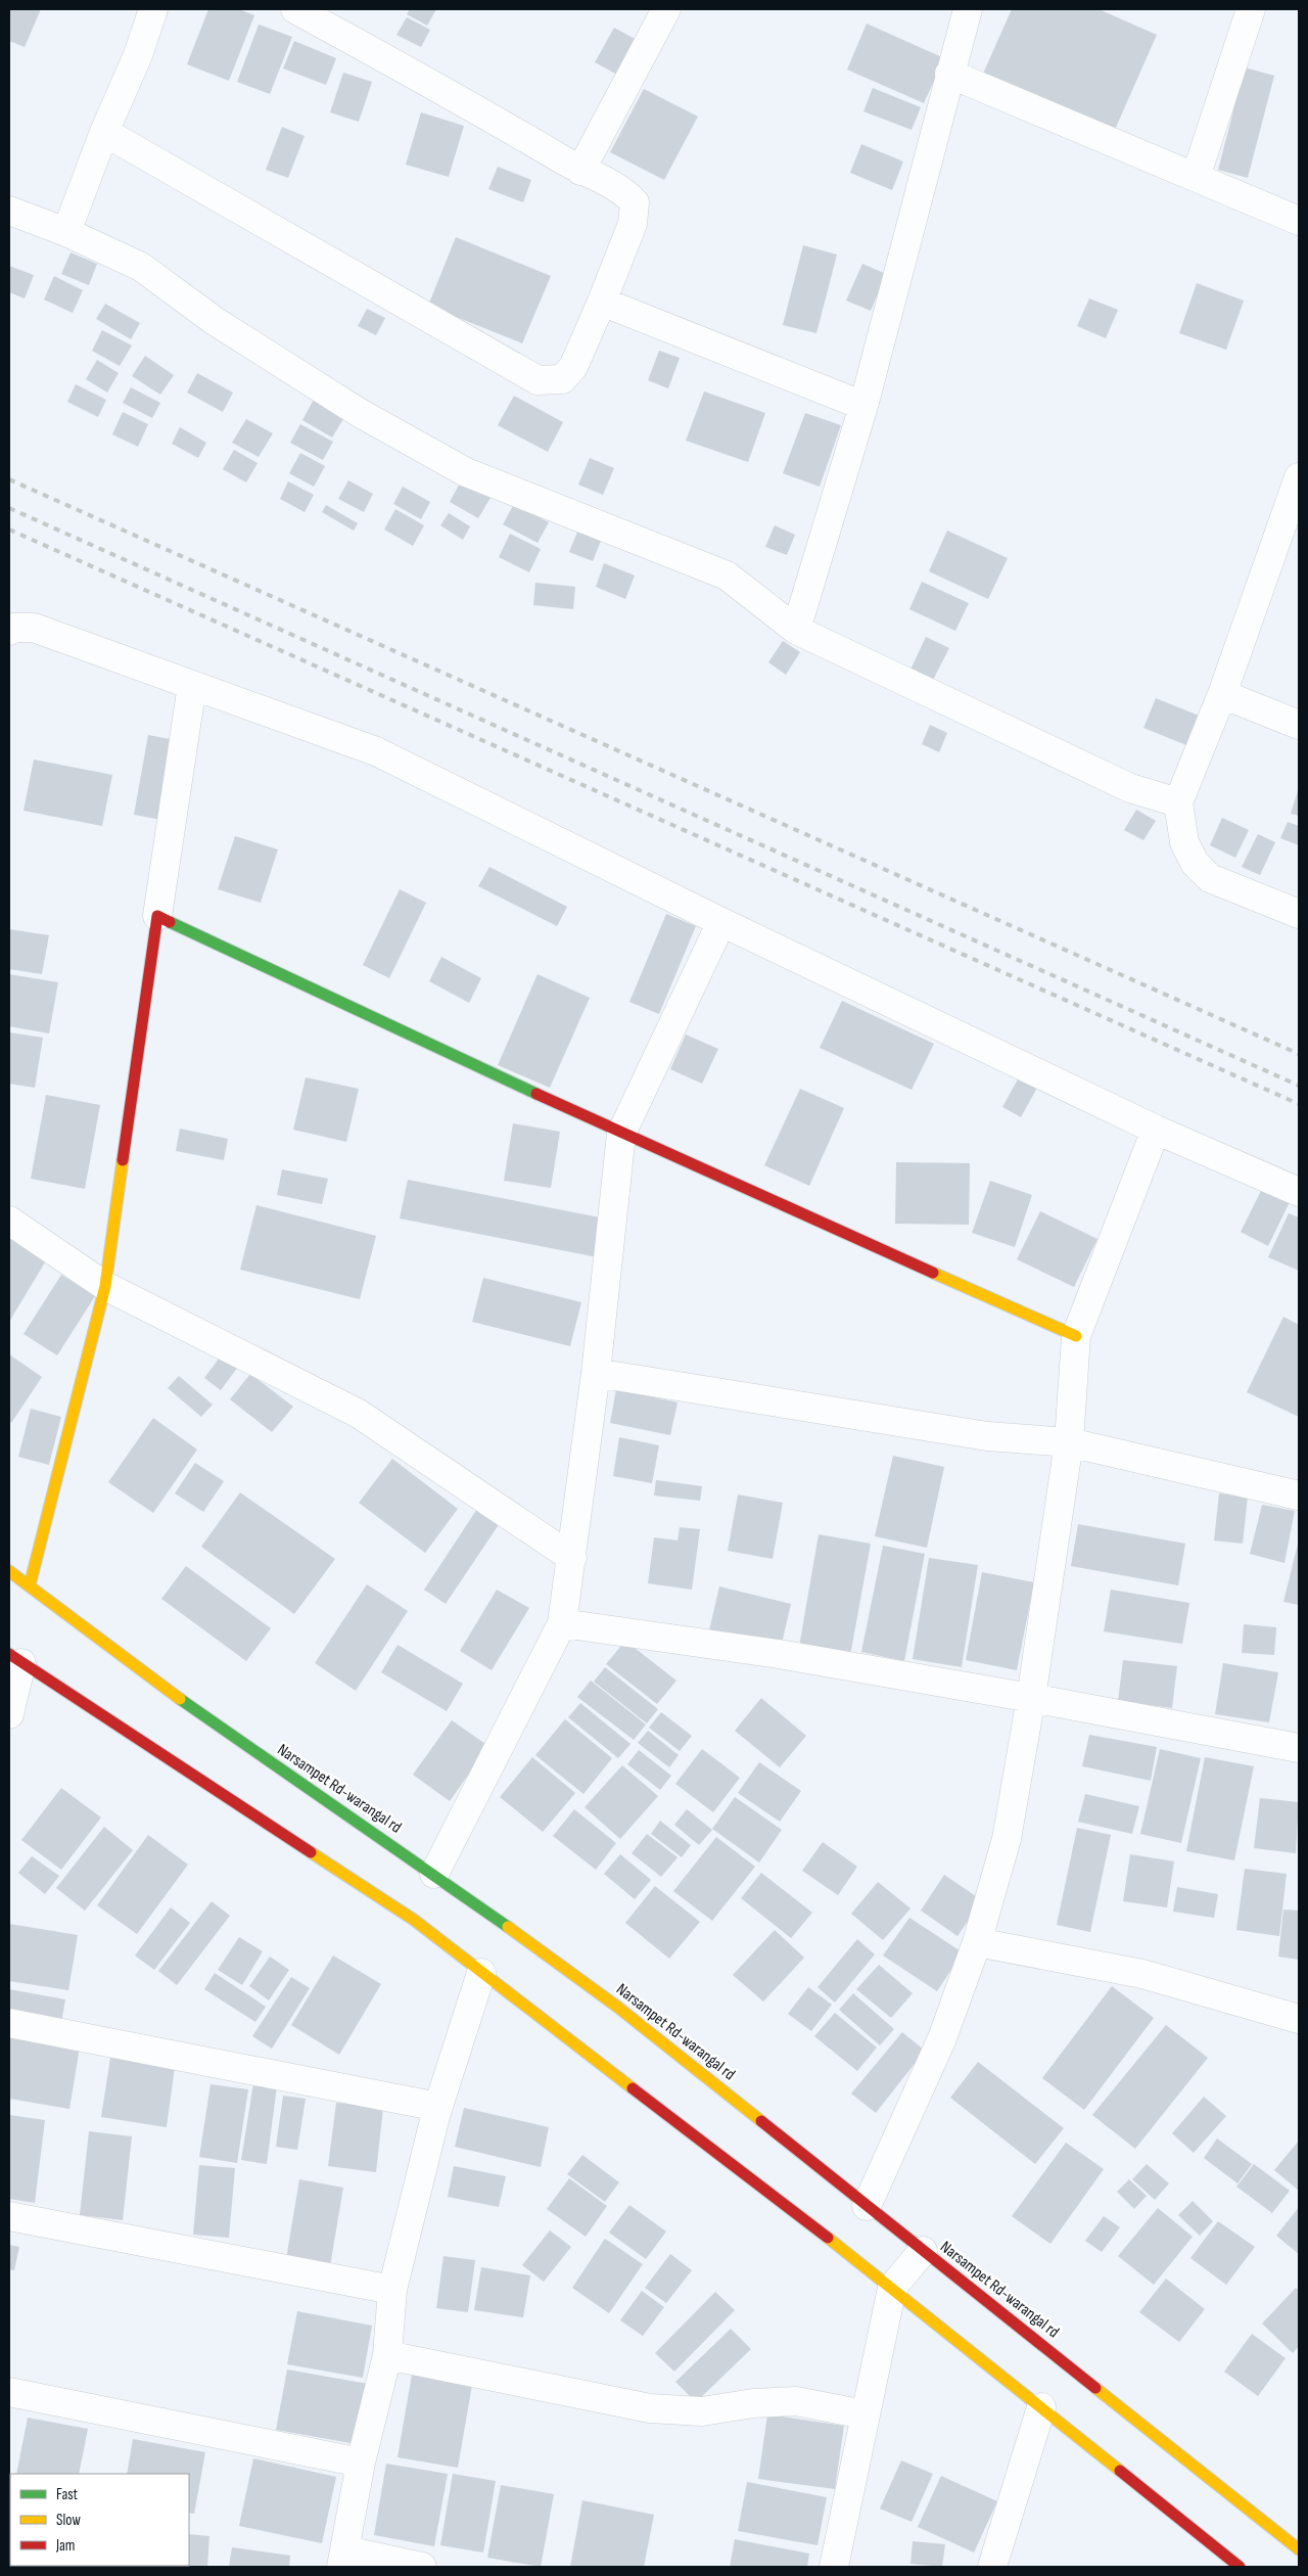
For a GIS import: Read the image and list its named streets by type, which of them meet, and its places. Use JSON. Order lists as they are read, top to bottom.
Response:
{
  "streets": {
    "main road": ["Narsampet Rd-warangal rd"]
  },
  "legend": ["Fast", "Slow", "Jam"]
}
